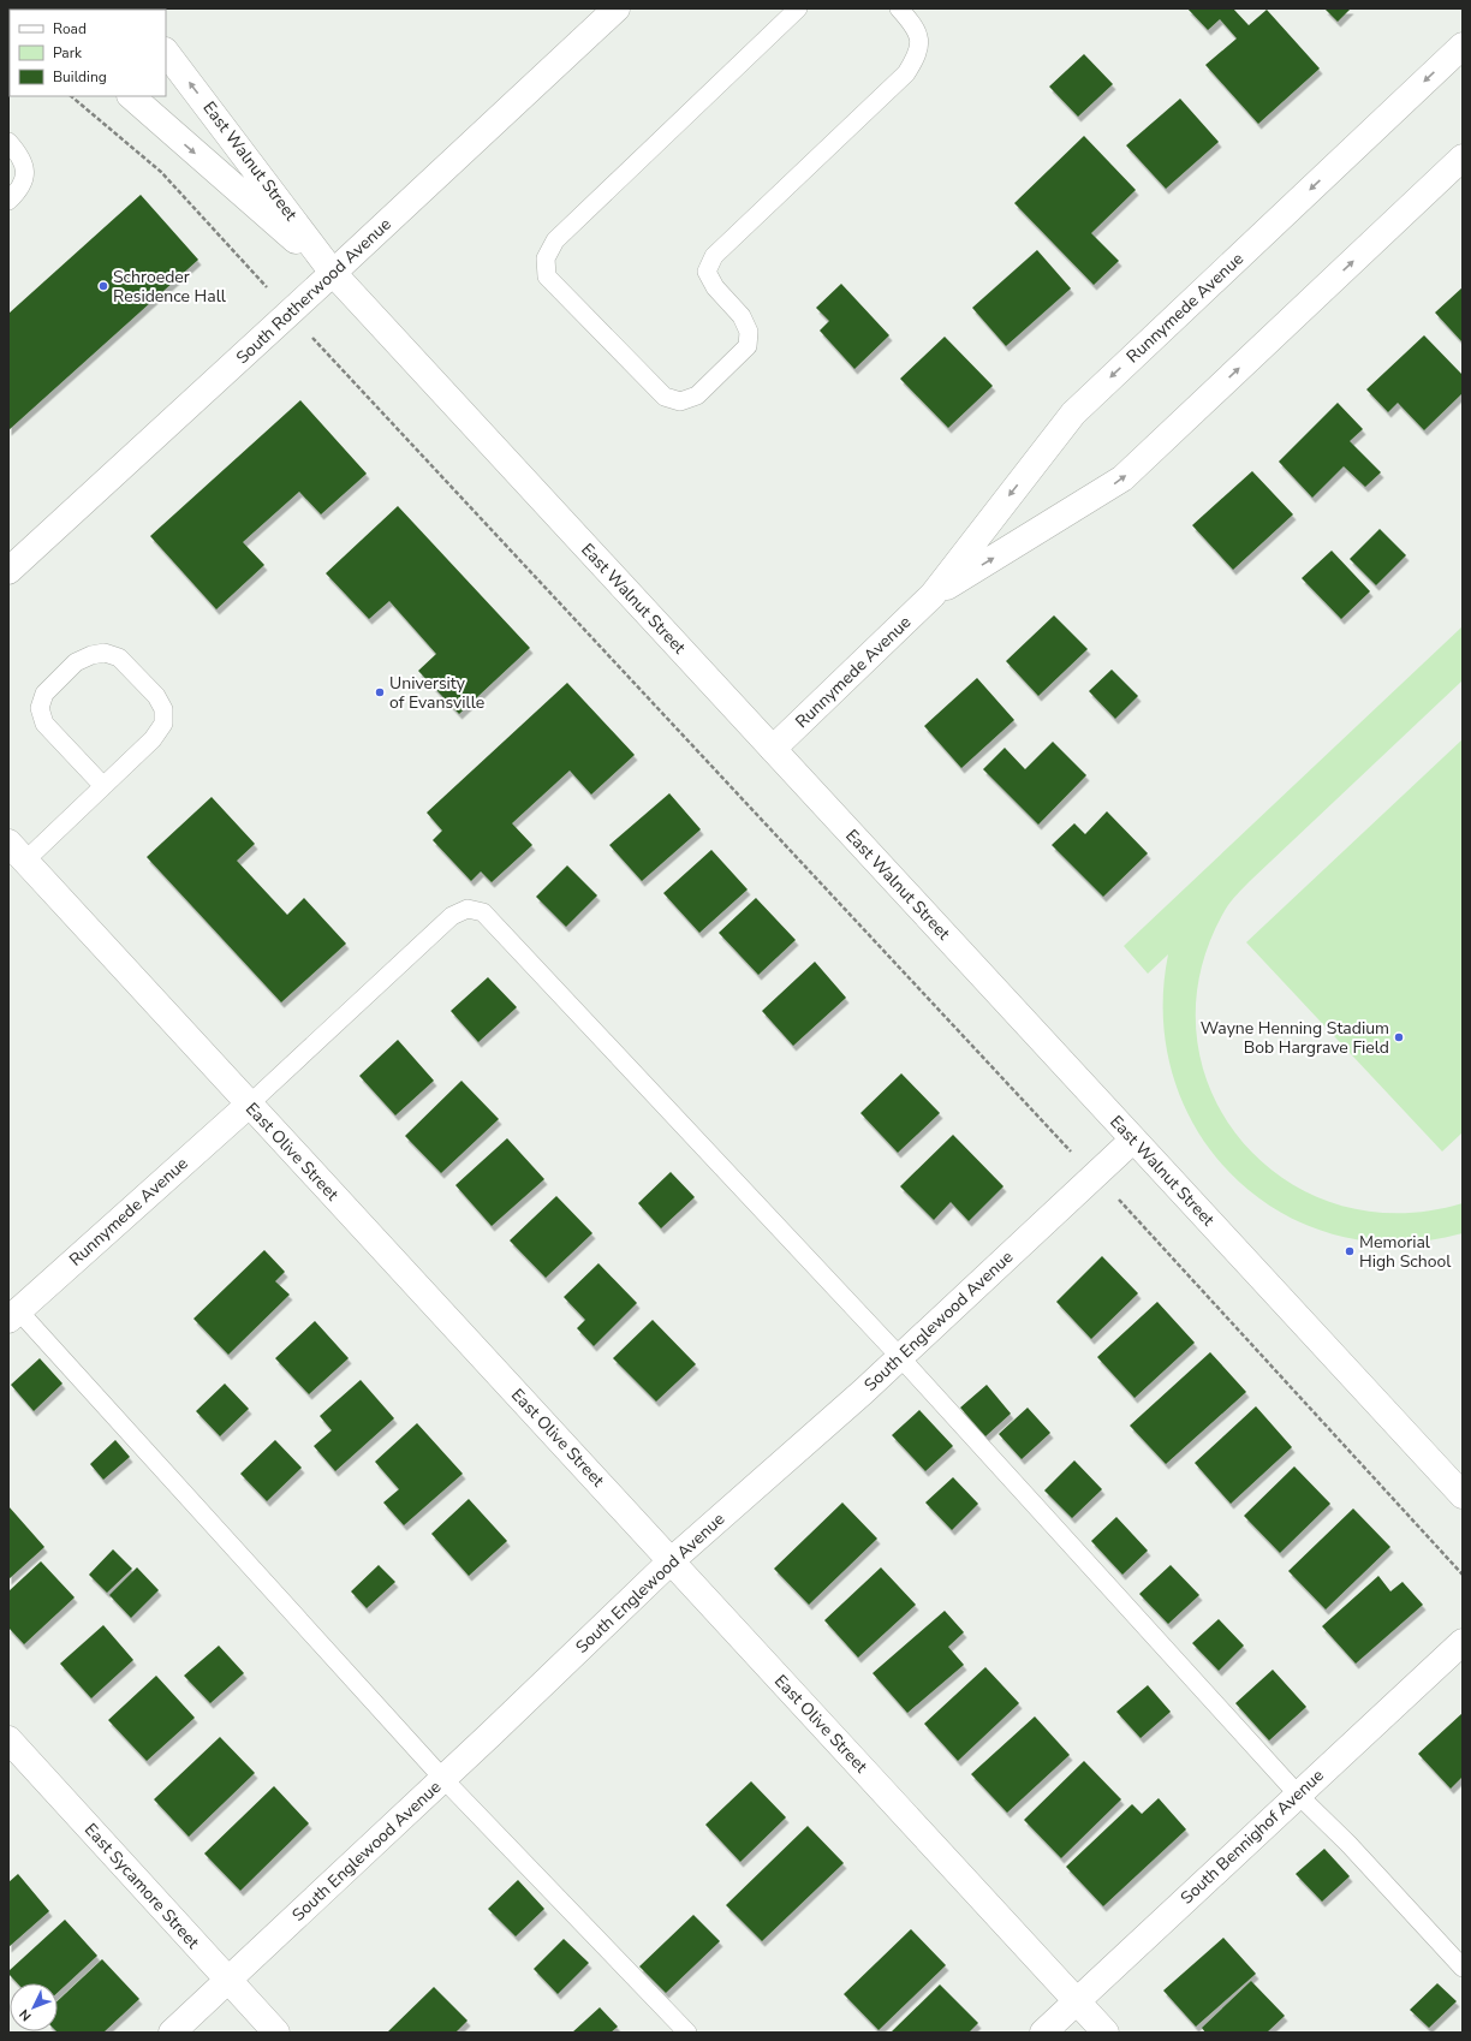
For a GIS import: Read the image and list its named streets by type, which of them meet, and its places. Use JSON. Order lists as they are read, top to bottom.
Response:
{
  "streets": {
    "street": [
      "East Walnut Street",
      "South Rotherwood Avenue",
      "Runnymede Avenue",
      "East Olive Street",
      "South Englewood Avenue",
      "South Bennighof Avenue",
      "East Sycamore Street"
    ]
  },
  "crossings": [
    ["East Walnut Street", "South Rotherwood Avenue"],
    ["East Walnut Street", "Runnymede Avenue"],
    ["East Walnut Street", "South Englewood Avenue"],
    ["Runnymede Avenue", "East Olive Street"],
    ["East Olive Street", "South Englewood Avenue"],
    ["East Olive Street", "South Bennighof Avenue"],
    ["South Englewood Avenue", "East Sycamore Street"]
  ],
  "places": [
    "Schroeder Residence Hall",
    "University of Evansville",
    "Wayne Henning Stadium Bob Hargrave Field",
    "Memorial High School"
  ],
  "legend": ["Road", "Park", "Building"],
  "north": "bottom left"
}
